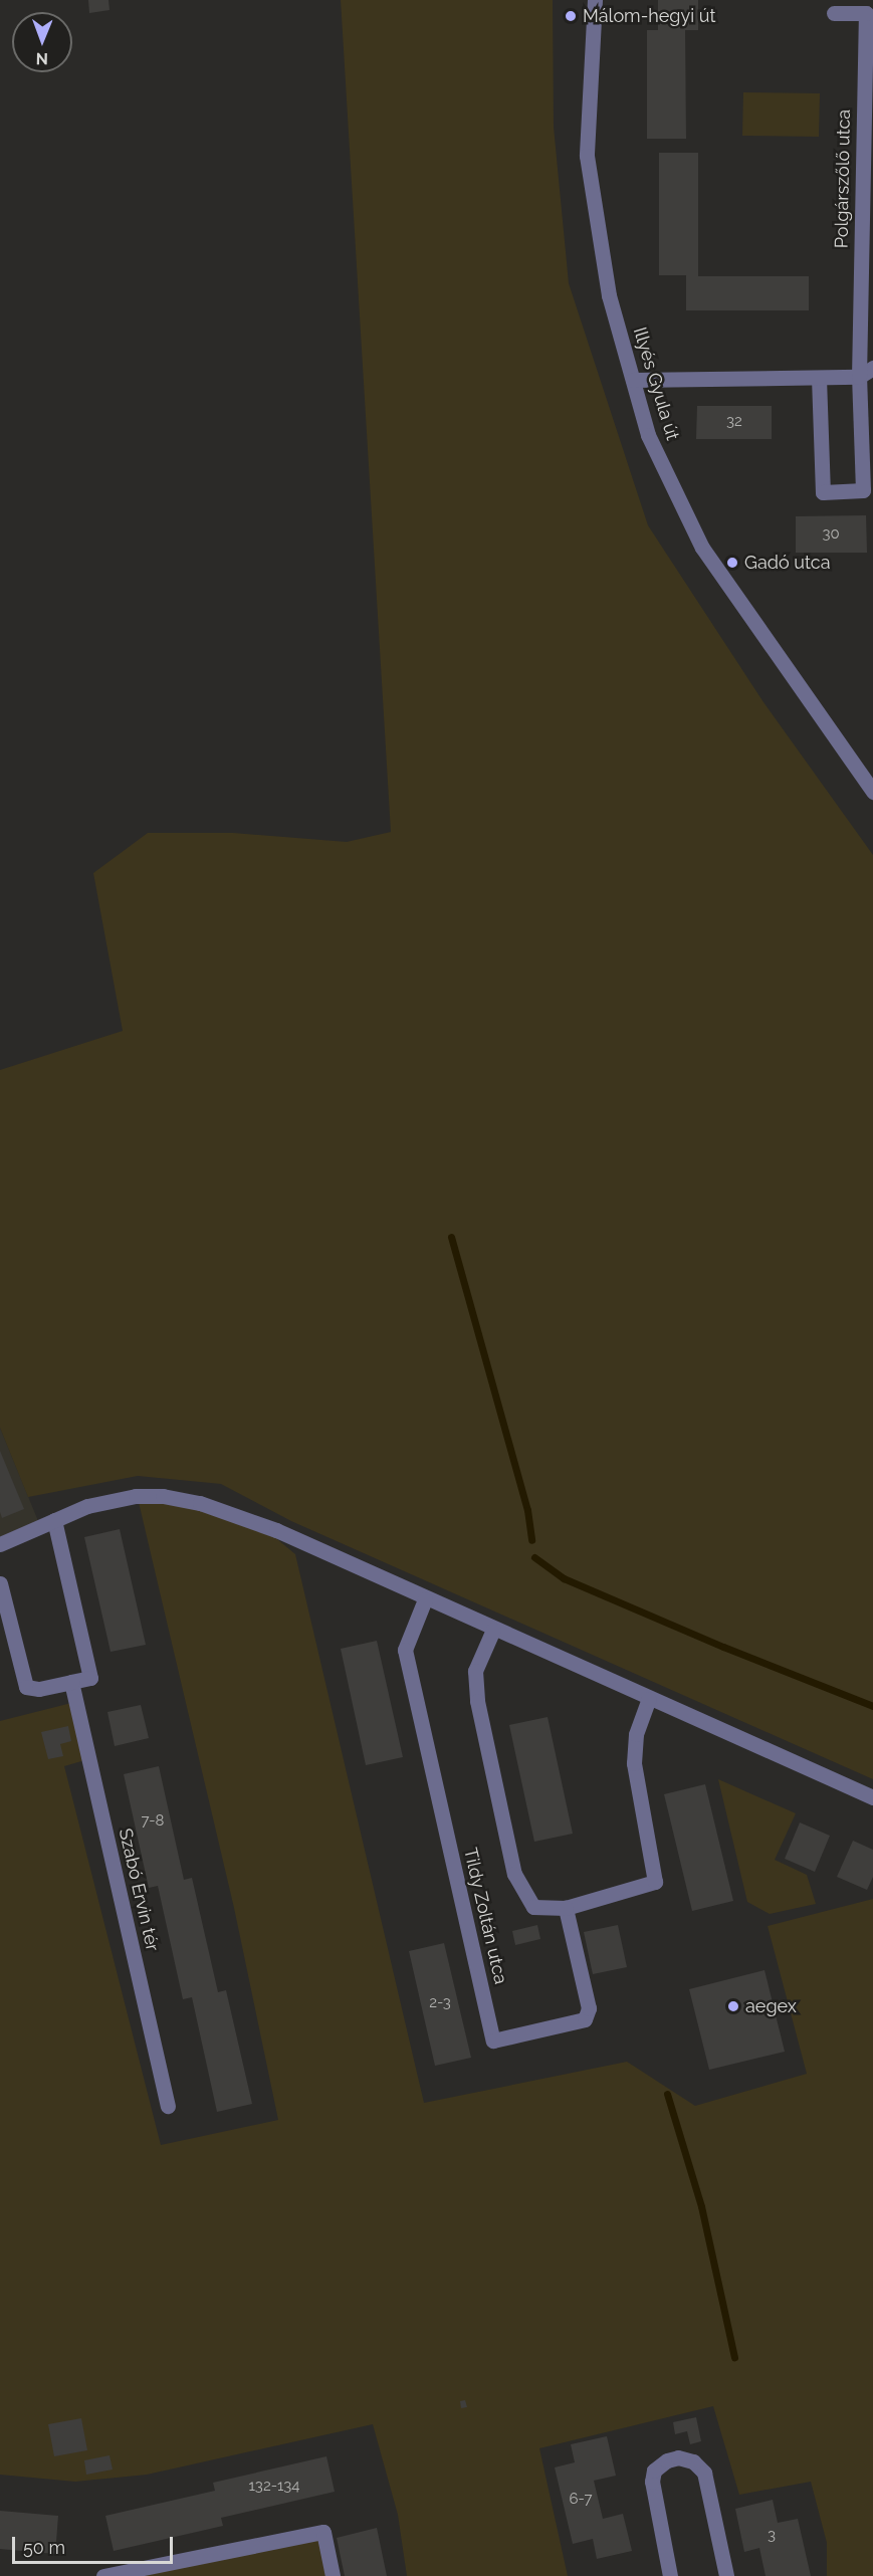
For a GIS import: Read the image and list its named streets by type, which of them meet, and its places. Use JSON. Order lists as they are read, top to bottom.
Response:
{
  "streets": {
    "street": [
      "Polgárszőlő utca",
      "Illyés Gyula út",
      "Szabó Ervin tér",
      "Tildy Zoltán utca"
    ]
  },
  "places": ["Málom-hegyi út", "Gadó utca", "aegex"],
  "house_numbers": [
    "32",
    "30",
    "7-8",
    "2-3",
    "132-134",
    "6-7",
    "3"
  ],
  "scale_bar": "50 m",
  "north": "bottom"
}
